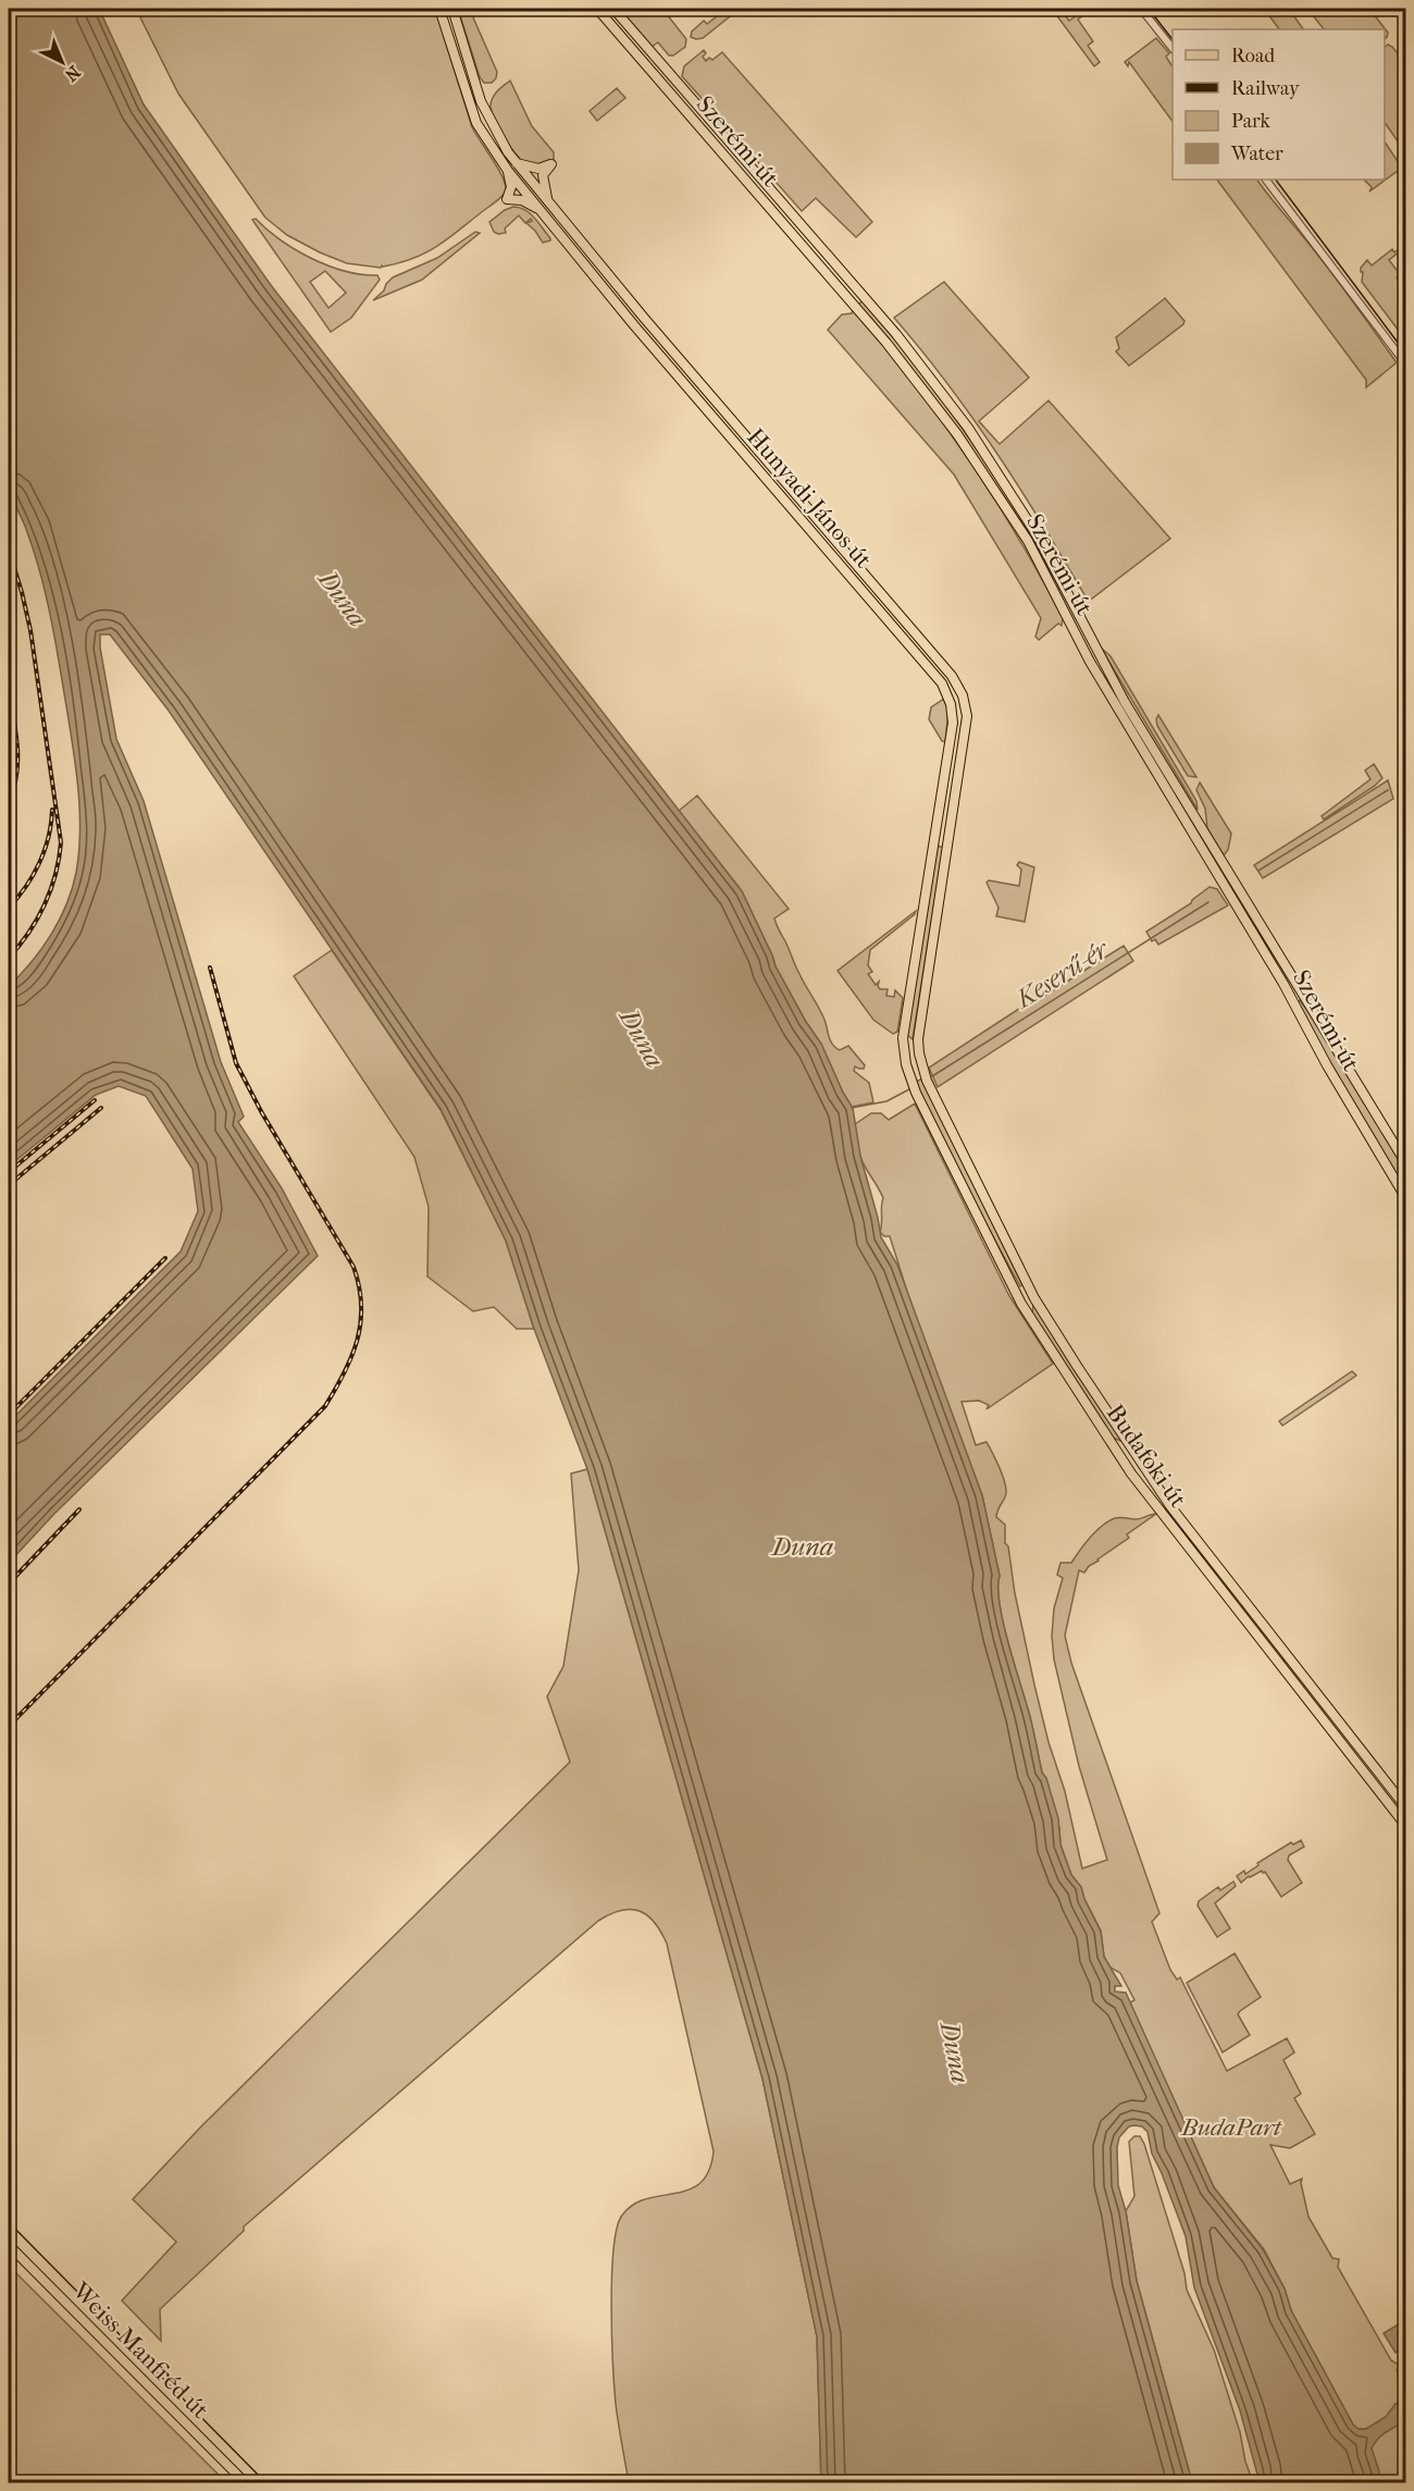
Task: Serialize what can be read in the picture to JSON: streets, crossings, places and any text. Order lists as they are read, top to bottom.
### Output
{
  "streets": {
    "main road": [
      "Szerémi út",
      "Hunyadi János út",
      "Budafoki út",
      "Weiss Manfréd út"
    ]
  },
  "crossings": [
    ["Hunyadi János út", "Budafoki út"]
  ],
  "water": ["Duna", "Keserű-ér"],
  "parks": ["BudaPart"],
  "legend": [
    "Road",
    "Railway",
    "Park",
    "Water"
  ],
  "north": "bottom right"
}
